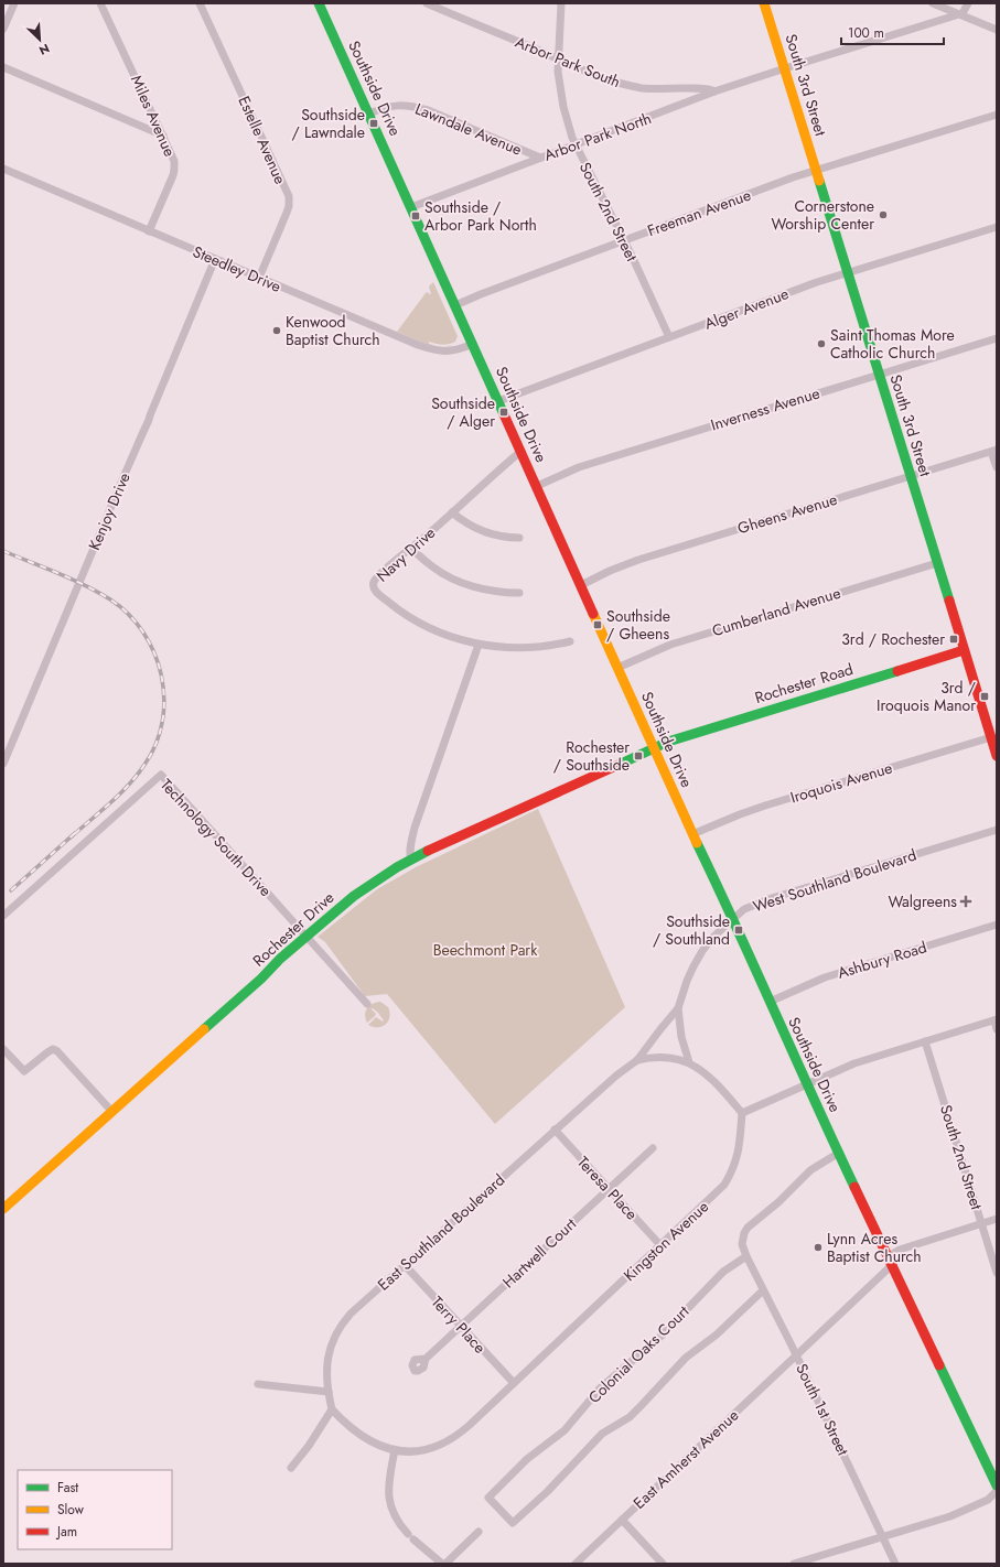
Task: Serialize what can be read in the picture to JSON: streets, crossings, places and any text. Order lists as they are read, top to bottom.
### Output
{
  "streets": {
    "street": [
      "Arbor Park South",
      "South 3rd Street",
      "Southside Drive",
      "Miles Avenue",
      "Lawndale Avenue",
      "Arbor Park North",
      "Estelle Avenue",
      "South 2nd Street",
      "Freeman Avenue",
      "Steedley Drive",
      "Alger Avenue",
      "Inverness Avenue",
      "Kenjoy Drive",
      "Gheens Avenue",
      "Navy Drive",
      "Cumberland Avenue",
      "Rochester Road",
      "Iroquois Avenue",
      "Technology South Drive",
      "West Southland Boulevard",
      "Rochester Drive",
      "Ashbury Road",
      "Teresa Place",
      "East Southland Boulevard",
      "Kingston Avenue",
      "Hartwell Court",
      "Terry Place",
      "Colonial Oaks Court",
      "South 1st Street",
      "East Amherst Avenue"
    ]
  },
  "crossings": [
    ["Arbor Park South", "Arbor Park North"],
    ["Arbor Park South", "South 2nd Street"],
    ["South 3rd Street", "Arbor Park North"],
    ["South 3rd Street", "Freeman Avenue"],
    ["South 3rd Street", "Alger Avenue"],
    ["South 3rd Street", "Inverness Avenue"],
    ["South 3rd Street", "Gheens Avenue"],
    ["South 3rd Street", "Cumberland Avenue"],
    ["South 3rd Street", "Rochester Road"],
    ["South 3rd Street", "Iroquois Avenue"],
    ["Southside Drive", "Lawndale Avenue"],
    ["Southside Drive", "Arbor Park North"],
    ["Southside Drive", "Freeman Avenue"],
    ["Southside Drive", "Steedley Drive"],
    ["Southside Drive", "Alger Avenue"],
    ["Southside Drive", "Inverness Avenue"],
    ["Southside Drive", "Gheens Avenue"],
    ["Southside Drive", "Navy Drive"],
    ["Southside Drive", "Cumberland Avenue"],
    ["Southside Drive", "Rochester Road"],
    ["Southside Drive", "Iroquois Avenue"],
    ["Southside Drive", "West Southland Boulevard"],
    ["Southside Drive", "Rochester Drive"],
    ["Southside Drive", "Ashbury Road"],
    ["Southside Drive", "East Amherst Avenue"],
    ["Miles Avenue", "Steedley Drive"],
    ["Lawndale Avenue", "Arbor Park North"],
    ["Arbor Park North", "South 2nd Street"],
    ["Estelle Avenue", "Steedley Drive"],
    ["South 2nd Street", "Freeman Avenue"],
    ["South 2nd Street", "Alger Avenue"],
    ["South 2nd Street", "East Amherst Avenue"],
    ["Steedley Drive", "Kenjoy Drive"],
    ["Rochester Road", "Rochester Drive"],
    ["Technology South Drive", "Rochester Drive"],
    ["West Southland Boulevard", "East Southland Boulevard"],
    ["Teresa Place", "East Southland Boulevard"],
    ["Teresa Place", "Kingston Avenue"],
    ["Teresa Place", "Hartwell Court"],
    ["East Southland Boulevard", "Kingston Avenue"],
    ["East Southland Boulevard", "Terry Place"],
    ["Kingston Avenue", "Terry Place"],
    ["Hartwell Court", "Terry Place"],
    ["Colonial Oaks Court", "South 1st Street"],
    ["South 1st Street", "East Amherst Avenue"]
  ],
  "parks": ["Beechmont Park"],
  "places": {
    "transit": [
      "Southside / Lawndale",
      "Southside / Arbor Park North",
      "Southside / Alger",
      "Southside / Gheens",
      "3rd / Rochester",
      "3rd / Iroquois Manor",
      "Rochester / Southside",
      "Southside / Southland"
    ],
    "other": [
      "Cornerstone Worship Center",
      "Kenwood Baptist Church",
      "Saint Thomas More Catholic Church",
      "Lynn Acres Baptist Church"
    ],
    "health": ["Walgreens"]
  },
  "legend": ["Fast", "Slow", "Jam"],
  "scale_bar": "100 m",
  "north": "bottom right"
}
